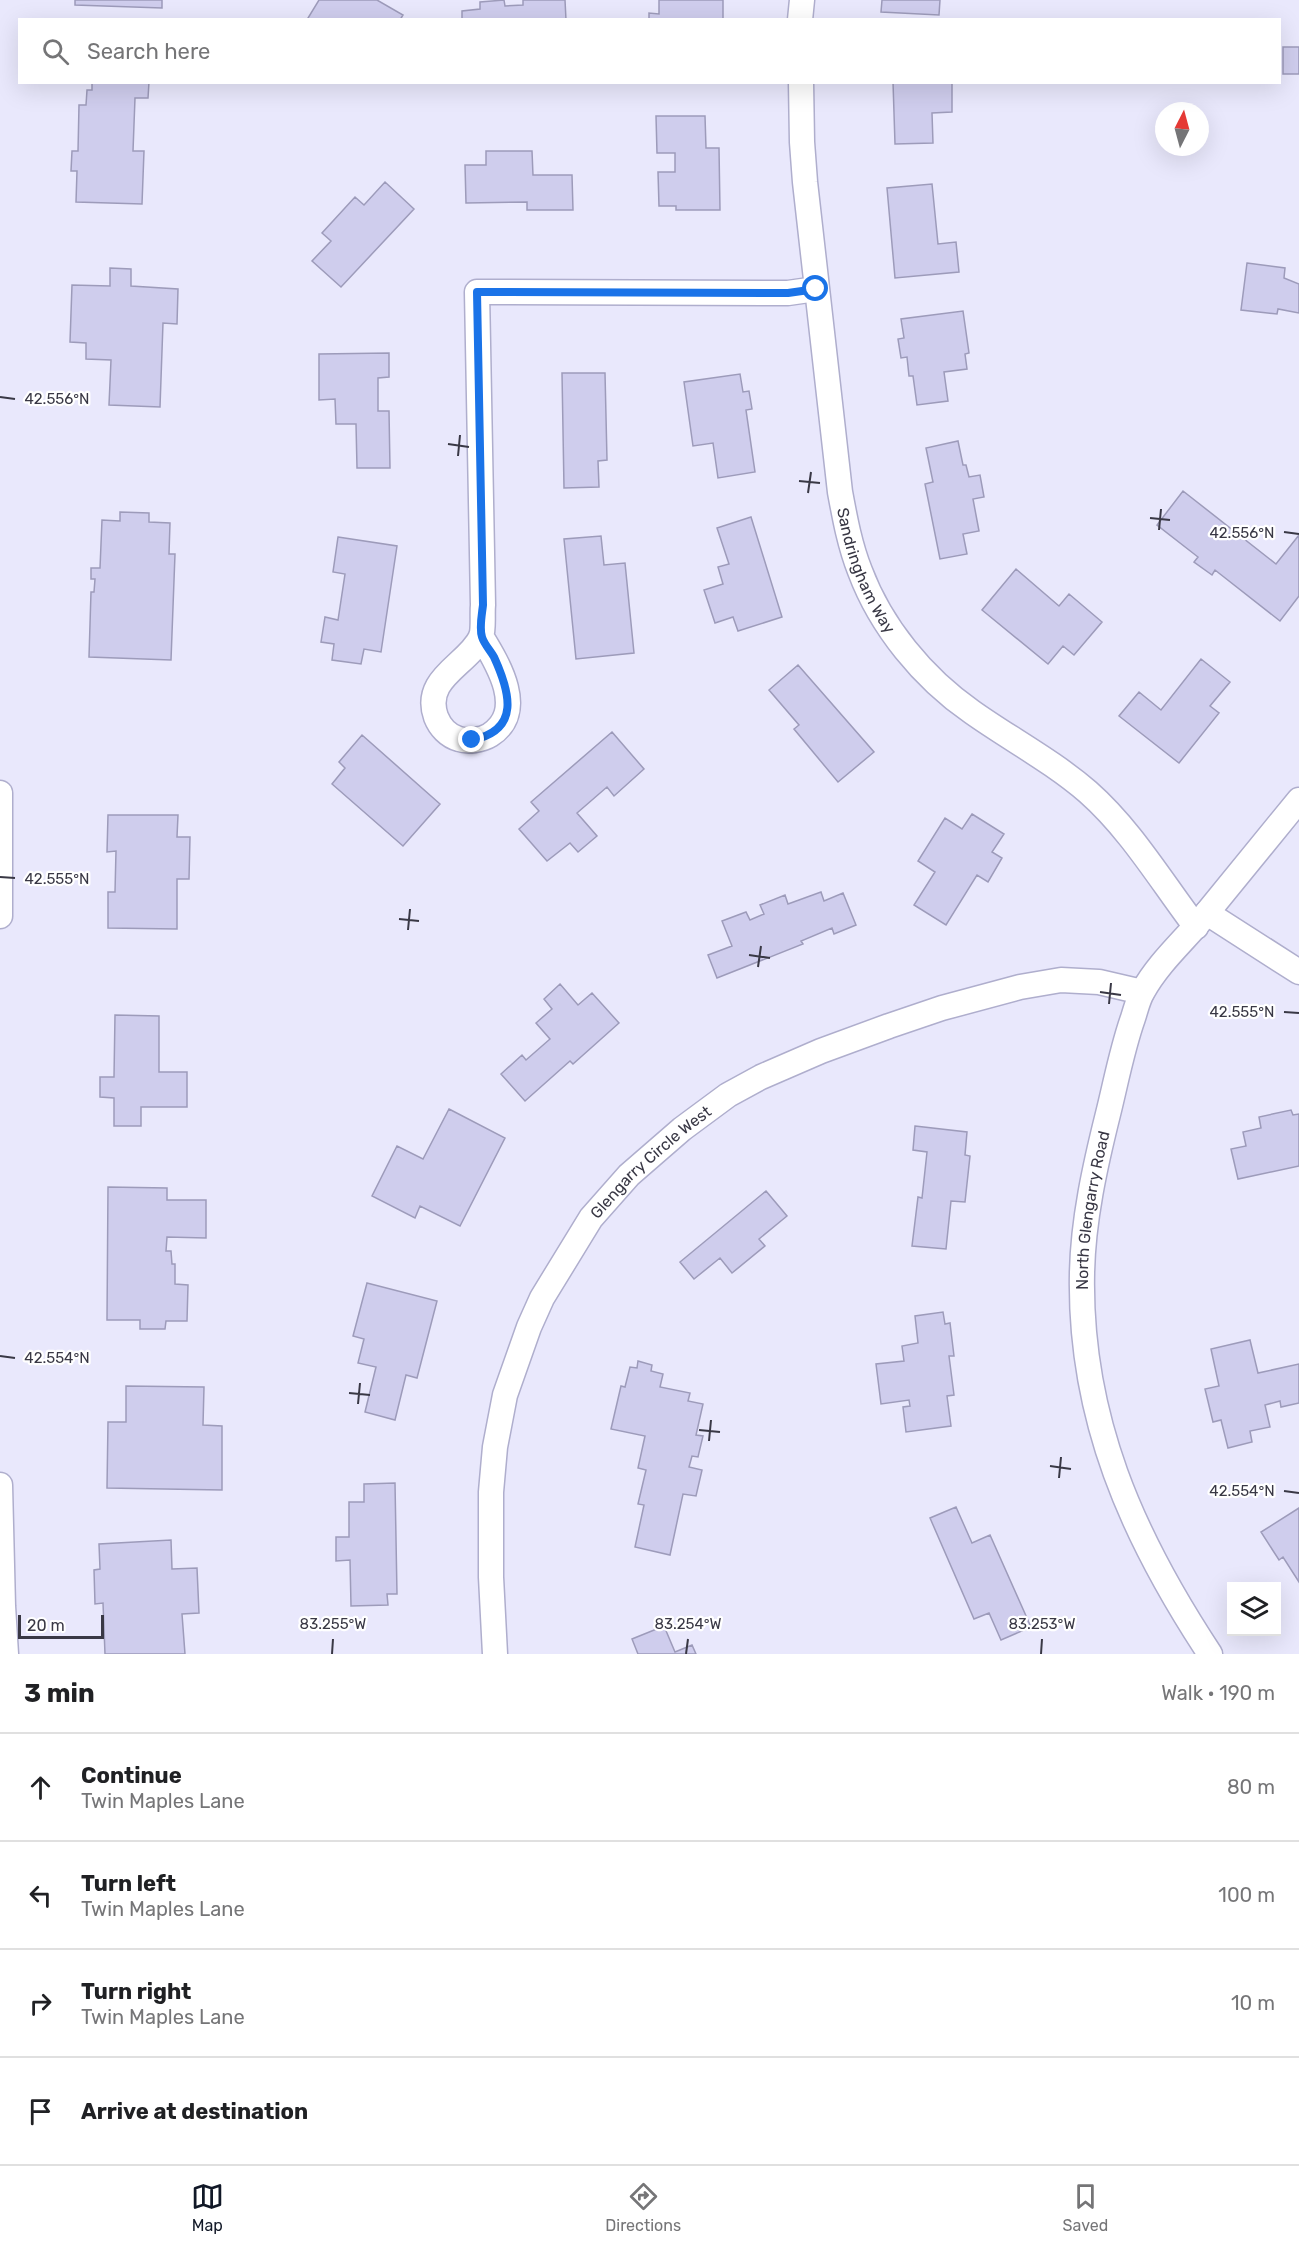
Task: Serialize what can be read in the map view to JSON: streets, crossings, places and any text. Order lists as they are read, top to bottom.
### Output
{
  "streets": {
    "street": ["Sandringham Way", "Glengarry Circle West", "North Glengarry Road"]
  },
  "crossings": [
    ["Sandringham Way", "North Glengarry Road"],
    ["Glengarry Circle West", "North Glengarry Road"]
  ],
  "scale_bar": "20 m",
  "north": "top",
  "page": {
    "search": "Search here",
    "scale": "20 m",
    "heading": ["3 min", "Walk · 190 m"],
    "list": [
      ["Continue", "Twin Maples Lane", "80 m"],
      ["Turn left", "Twin Maples Lane", "100 m"],
      ["Turn right", "Twin Maples Lane", "10 m"],
      "Arrive at destination"
    ],
    "nav": ["Map", "Directions", "Saved"]
  },
  "coordinates": [
    "42.556°N",
    "42.555°N",
    "42.554°N",
    "83.255°W",
    "83.254°W",
    "83.253°W"
  ]
}
